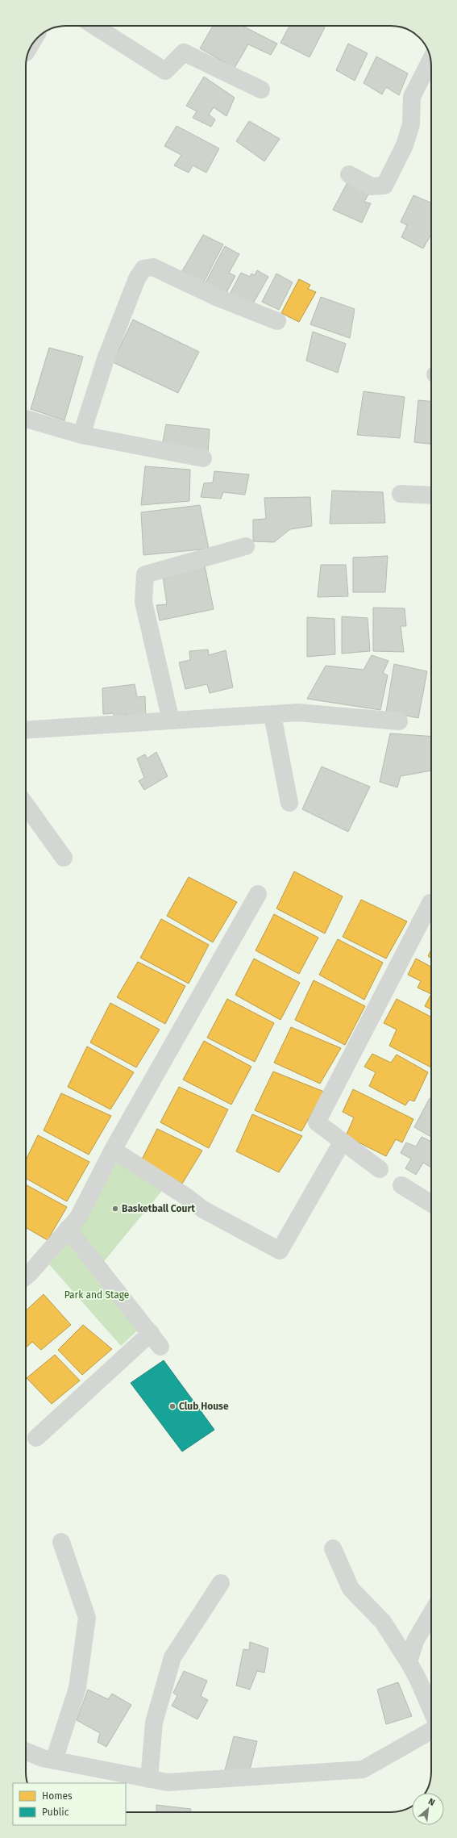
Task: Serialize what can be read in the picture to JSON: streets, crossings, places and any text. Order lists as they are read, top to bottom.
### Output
{
  "parks": ["Park and Stage"],
  "places": ["Basketball Court", "Club House"],
  "legend": ["Homes", "Public"],
  "north": "top right"
}
